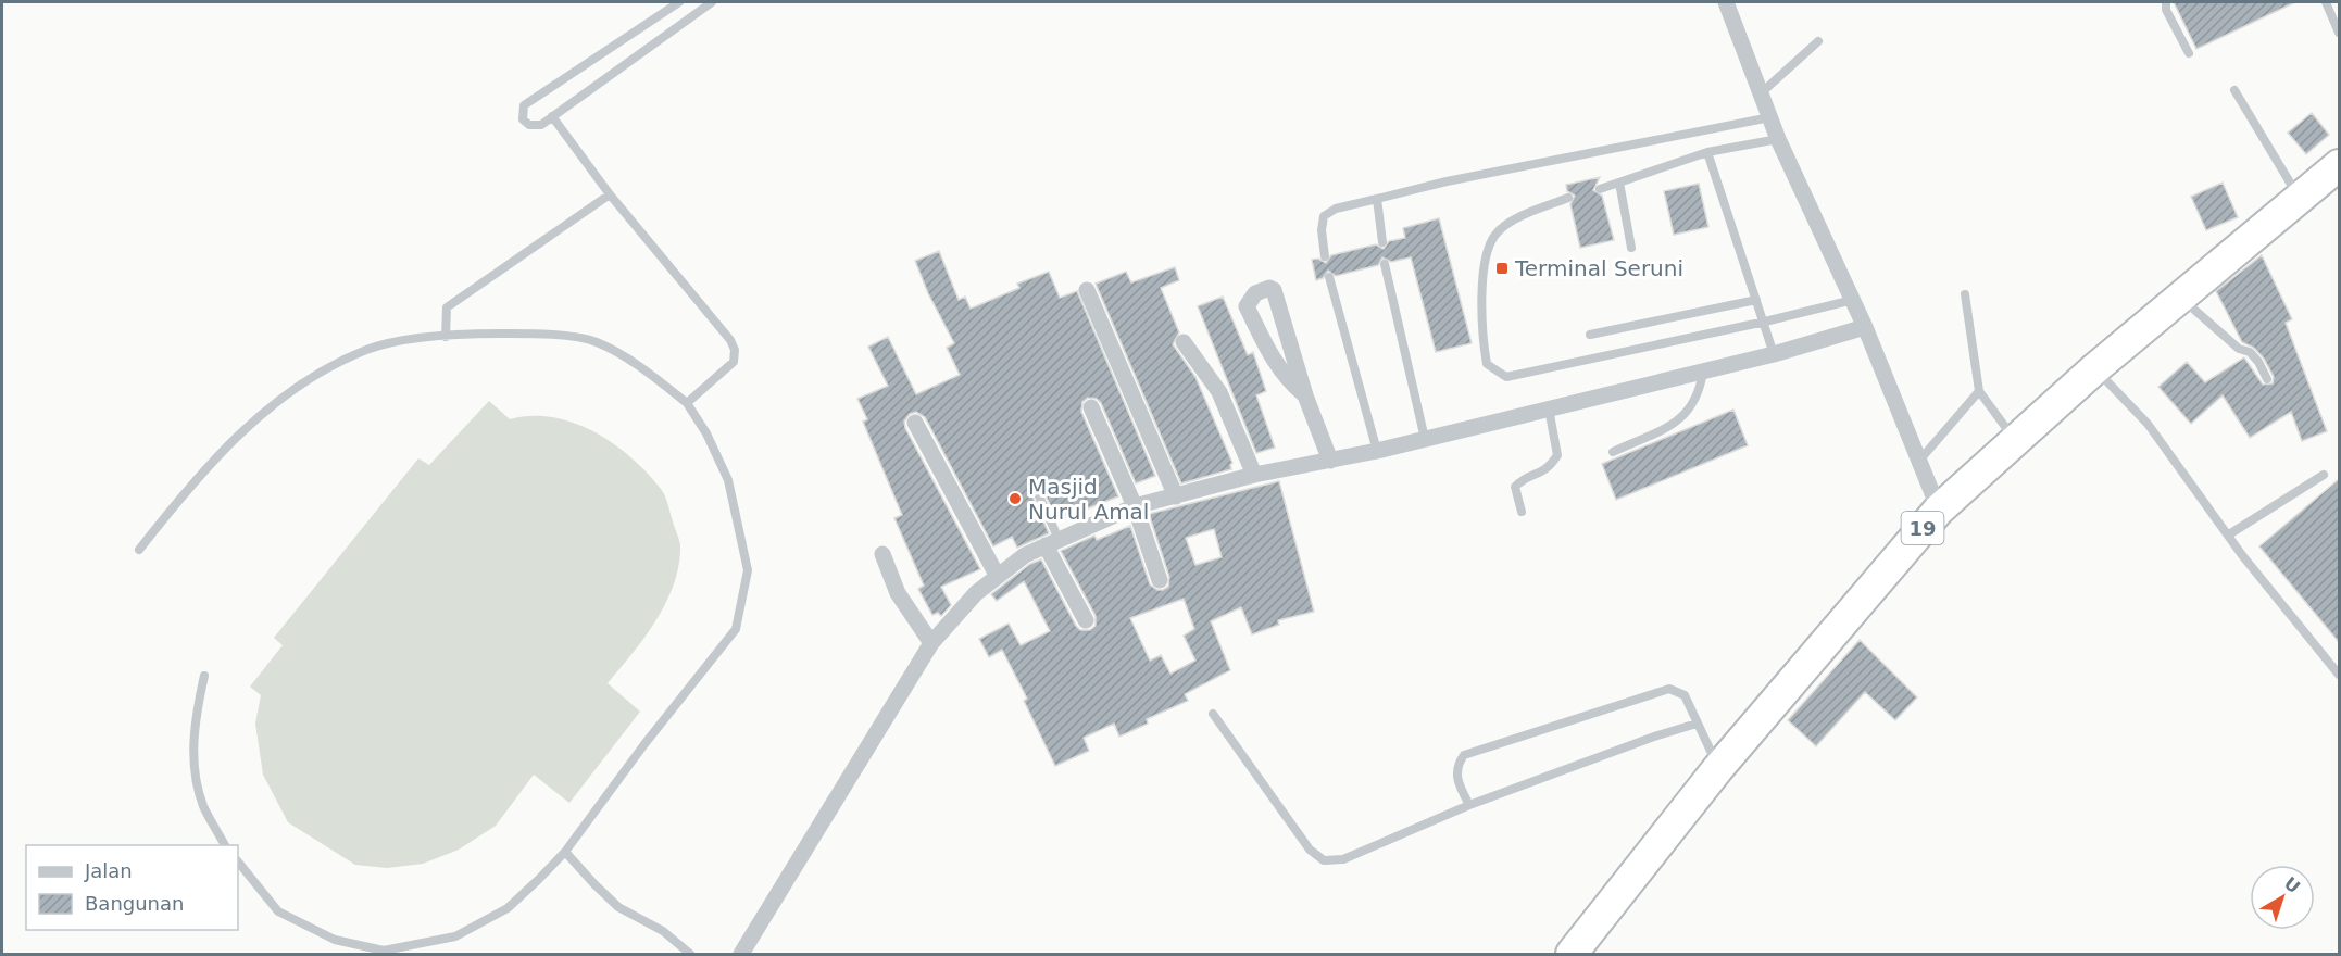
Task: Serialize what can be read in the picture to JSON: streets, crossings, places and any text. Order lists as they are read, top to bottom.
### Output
{
  "streets": {
    "highway": ["19"]
  },
  "places": {
    "transit": ["Terminal Seruni"],
    "other": ["Masjid Nurul Amal"]
  },
  "legend": ["Jalan", "Bangunan"],
  "north": "top right"
}
